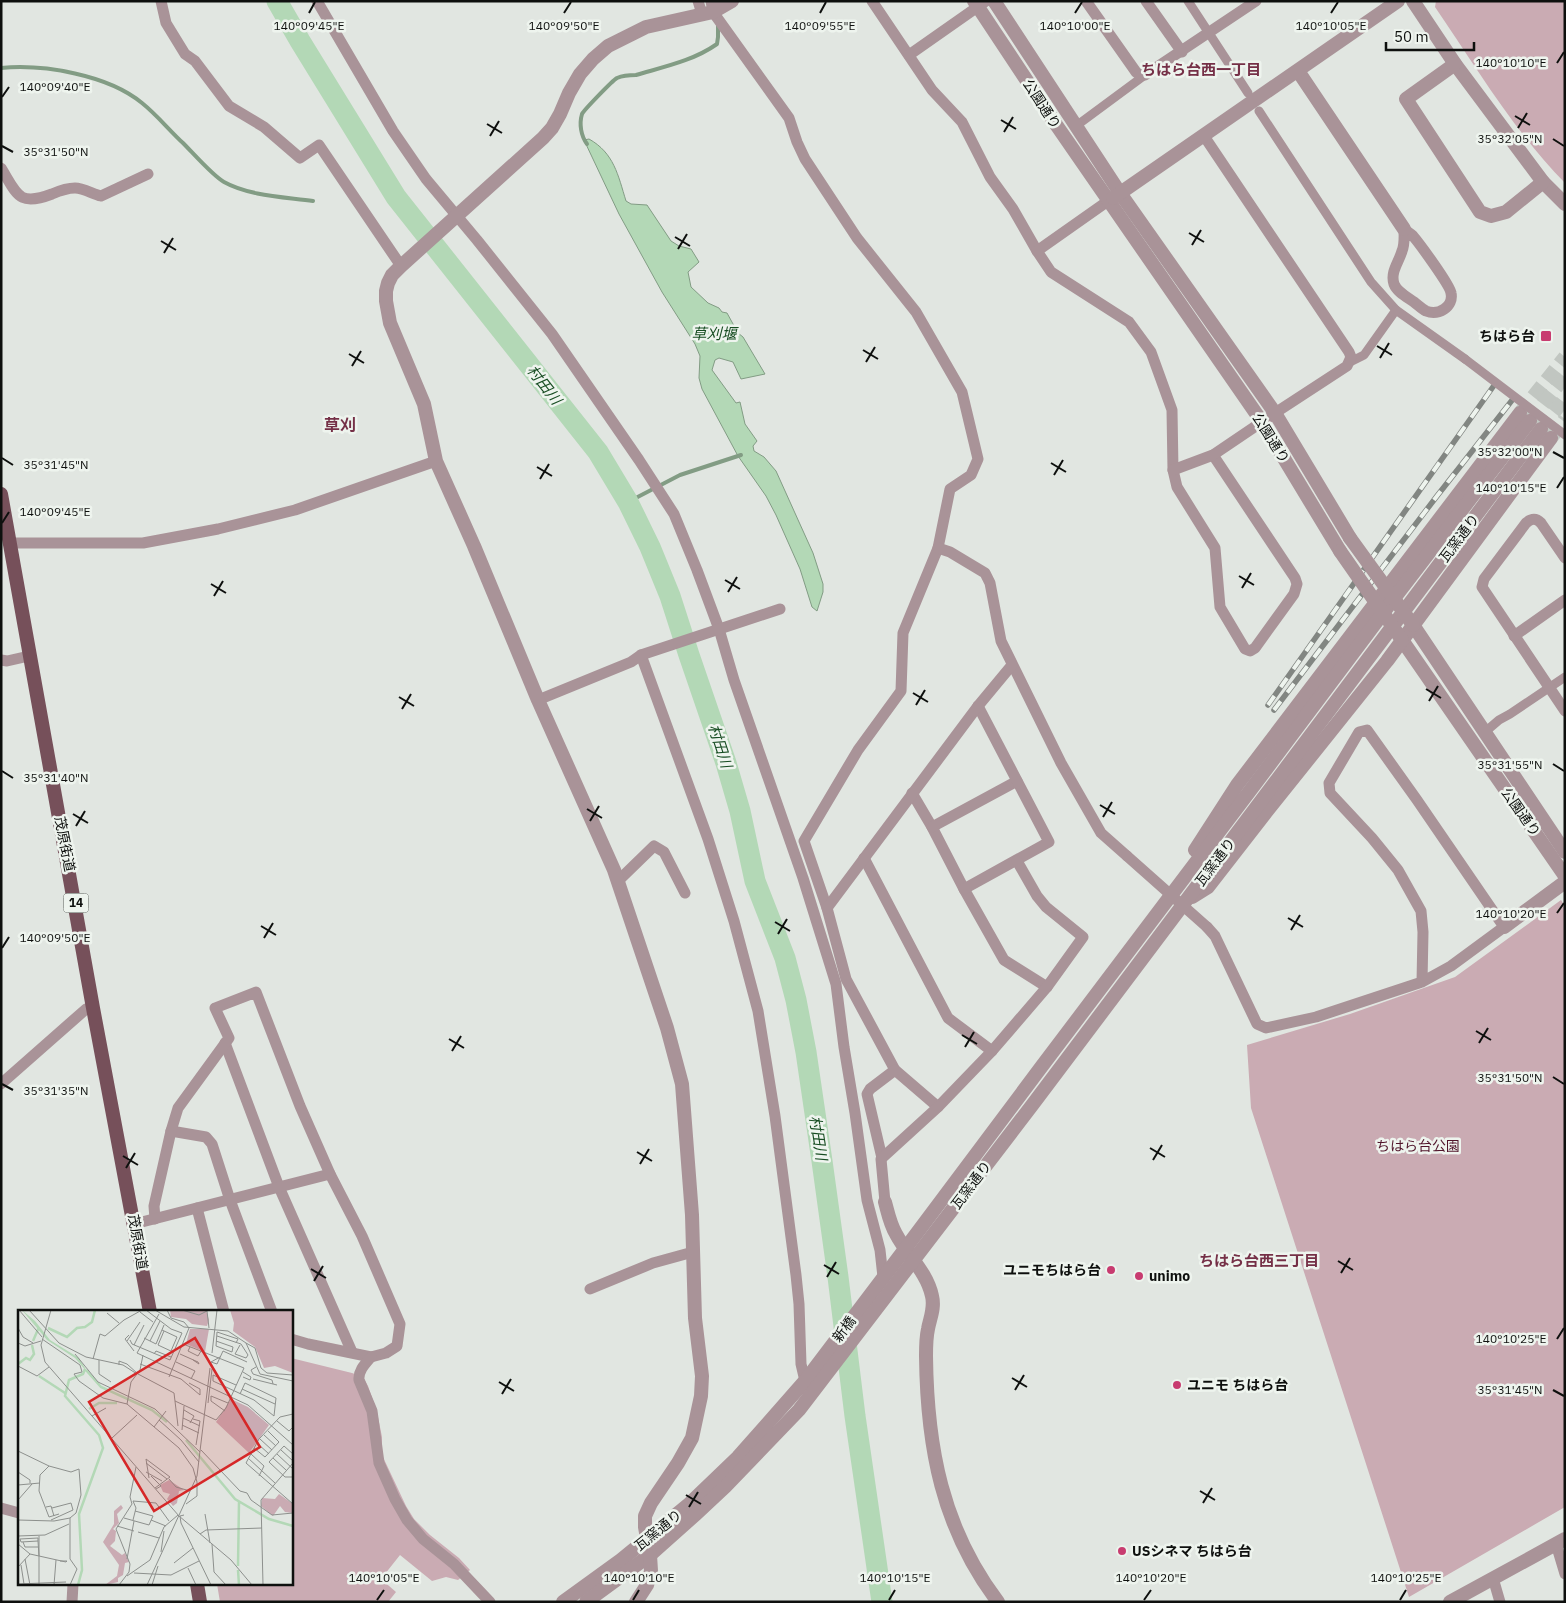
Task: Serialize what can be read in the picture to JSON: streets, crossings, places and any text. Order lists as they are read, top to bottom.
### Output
{
  "streets": {
    "main road": ["茂原街道", "14"],
    "street": ["公園通り", "瓦窯通り", "新橋"]
  },
  "crossings": [
    ["瓦窯通り", "新橋"]
  ],
  "districts": ["ちはら台西一丁目", "草刈", "ちはら台西三丁目"],
  "water": ["草刈堰", "村田川"],
  "parks": ["ちはら台公園"],
  "places": {
    "transit": ["ちはら台"],
    "other": [
      "ユニモちはら台",
      "unimo",
      "ユニモ ちはら台",
      "USシネマ ちはら台"
    ]
  },
  "scale_bar": "50 m",
  "coordinates": [
    "140°09'45\"E",
    "140°09'55\"E",
    "140°10'05\"E",
    "140°09'50\"E",
    "140°10'00\"E",
    "140°10'10\"E",
    "140°09'40\"E",
    "35°32'05\"N",
    "35°31'50\"N",
    "35°32'00\"N",
    "35°31'45\"N",
    "140°10'15\"E",
    "35°31'55\"N",
    "35°31'40\"N",
    "140°10'20\"E",
    "35°31'35\"N",
    "140°10'25\"E"
  ]
}
